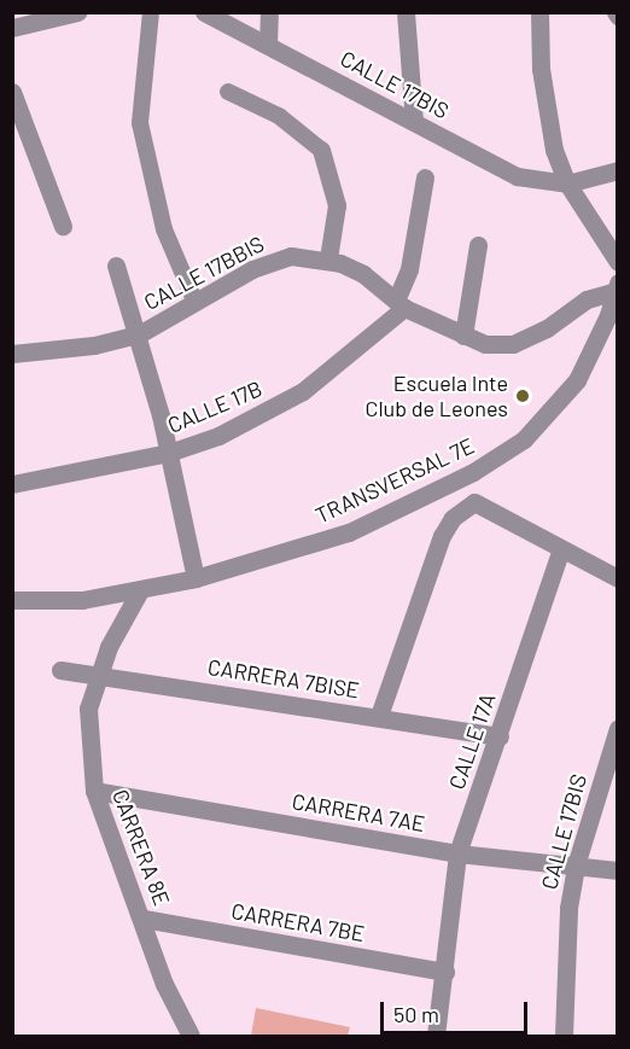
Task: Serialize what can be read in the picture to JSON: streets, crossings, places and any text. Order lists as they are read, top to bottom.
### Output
{
  "streets": {
    "street": [
      "CALLE 17BIS",
      "CALLE 17BBIS",
      "CALLE 17B",
      "TRANSVERSAL 7E",
      "CARRERA 7BISE",
      "CALLE 17A",
      "CARRERA 7AE",
      "CARRERA 8E",
      "CARRERA 7BE"
    ]
  },
  "crossings": [
    ["CALLE 17BIS", "CARRERA 7AE"],
    ["CALLE 17BBIS", "CALLE 17B"],
    ["CALLE 17BBIS", "TRANSVERSAL 7E"],
    ["TRANSVERSAL 7E", "CARRERA 8E"],
    ["CARRERA 7BISE", "CALLE 17A"],
    ["CARRERA 7BISE", "CARRERA 8E"],
    ["CALLE 17A", "CARRERA 7AE"],
    ["CALLE 17A", "CARRERA 7BE"],
    ["CARRERA 7AE", "CARRERA 8E"],
    ["CARRERA 8E", "CARRERA 7BE"]
  ],
  "places": ["Escuela Inte Club de Leones"],
  "scale_bar": "50 m"
}
